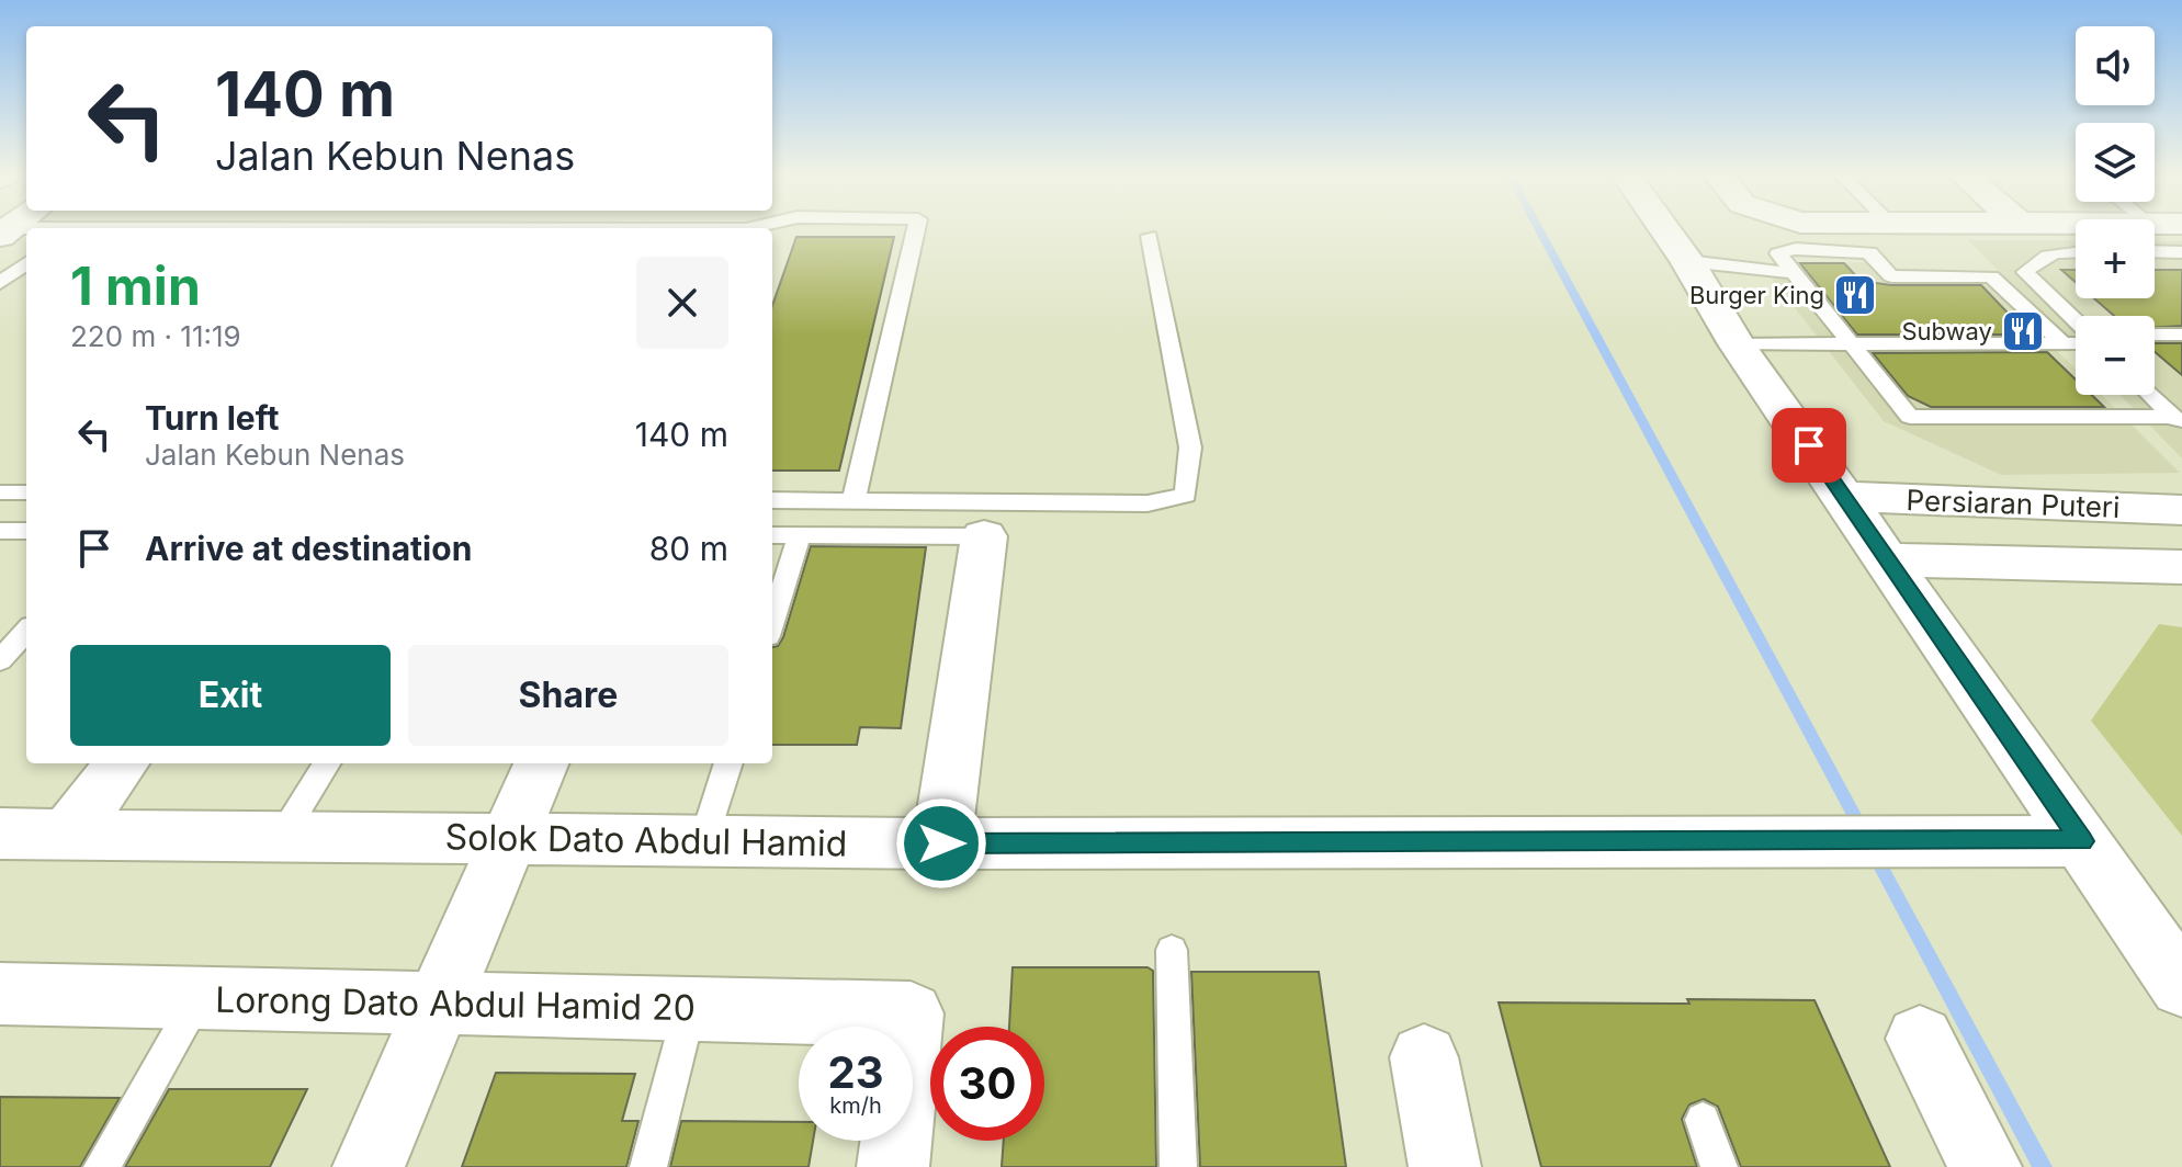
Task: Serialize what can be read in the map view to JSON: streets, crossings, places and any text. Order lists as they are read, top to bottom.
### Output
{
  "streets": {
    "street": ["Persiaran Puteri", "Solok Dato Abdul Hamid", "Lorong Dato Abdul Hamid 20"]
  },
  "places": {
    "restaurant": ["Burger King", "Subway"]
  },
  "page": {
    "map_buttons": ["+", "−"],
    "turn": ["140 m", "Jalan Kebun Nenas"],
    "heading": ["1 min", "220 m · 11:19"],
    "list": [
      {
        "name": "Turn left",
        "note": "Jalan Kebun Nenas",
        "value": "140 m"
      },
      {
        "name": "Arrive at destination",
        "value": "80 m"
      }
    ],
    "buttons": ["Exit", "Share"],
    "speed": "23 km/h",
    "limit": "30"
  }
}
